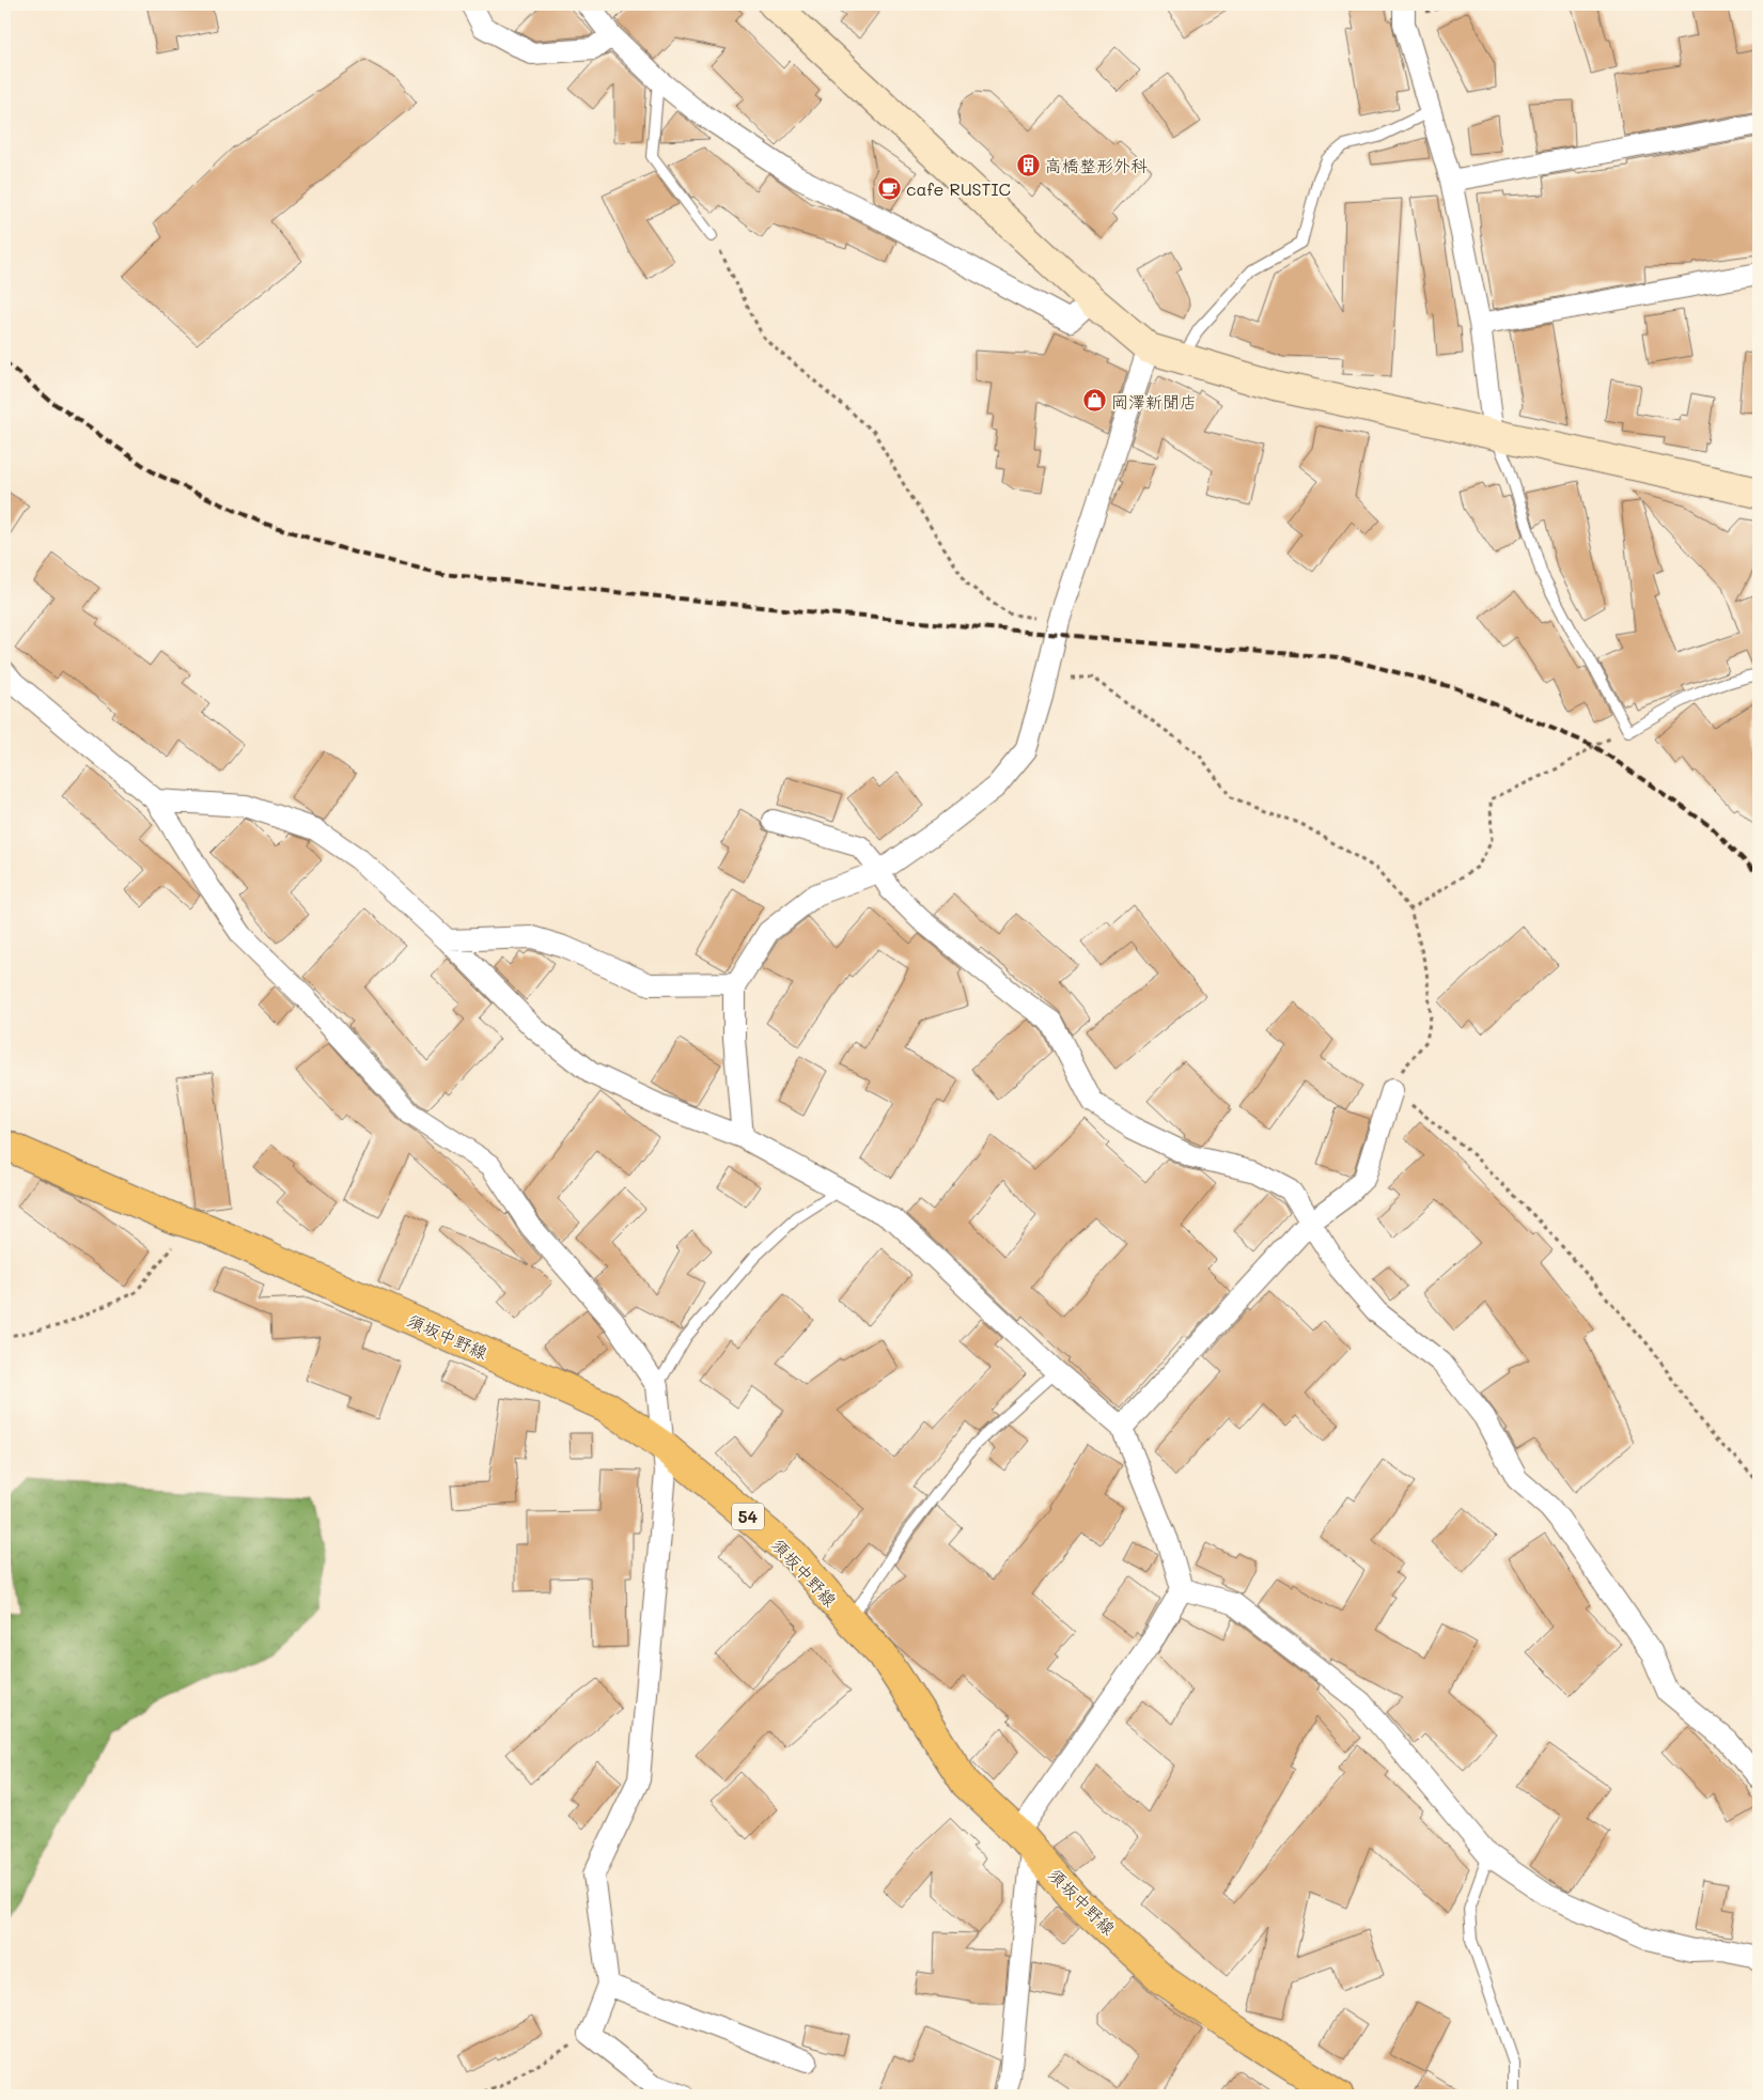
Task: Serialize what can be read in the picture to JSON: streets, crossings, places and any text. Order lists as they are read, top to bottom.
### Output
{
  "streets": {
    "main road": ["須坂中野線", "54"]
  },
  "places": {
    "building": ["高橋整形外科"],
    "cafe": ["cafe RUSTIC"],
    "shop": ["岡澤新聞店"]
  }
}
